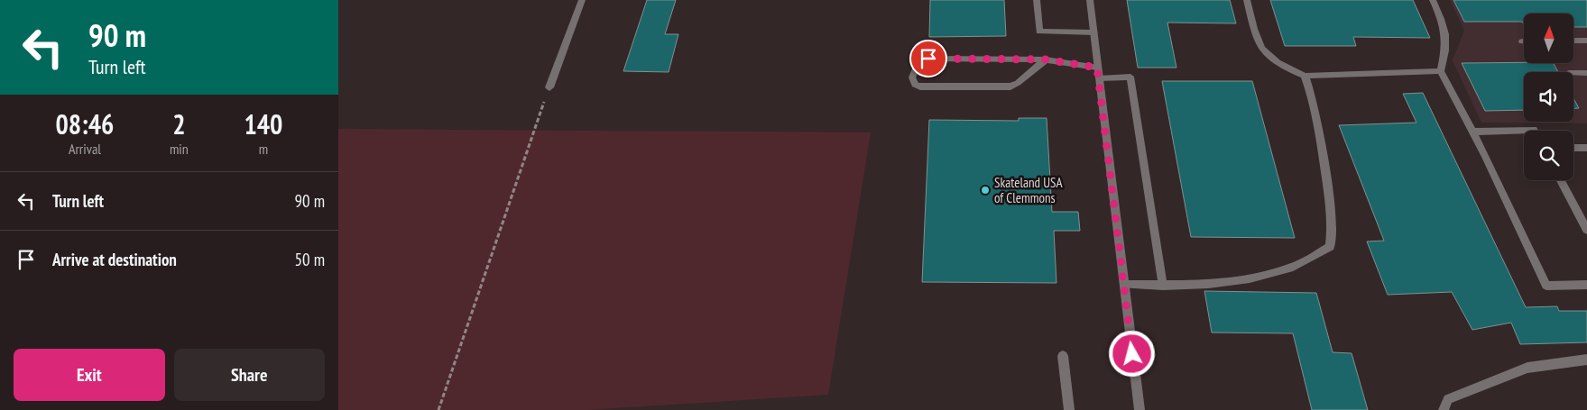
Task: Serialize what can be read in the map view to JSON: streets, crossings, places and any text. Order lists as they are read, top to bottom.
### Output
{
  "places": ["Skateland USA of Clemmons"],
  "north": "top",
  "page": {
    "turn": ["90 m", "Turn left"],
    "eta": [
      "08:46",
      "Arrival",
      "2",
      "min",
      "140",
      "m"
    ],
    "list": [
      {
        "name": "Turn left",
        "value": "90 m"
      },
      {
        "name": "Arrive at destination",
        "value": "50 m"
      }
    ],
    "buttons": ["Exit", "Share"]
  }
}
